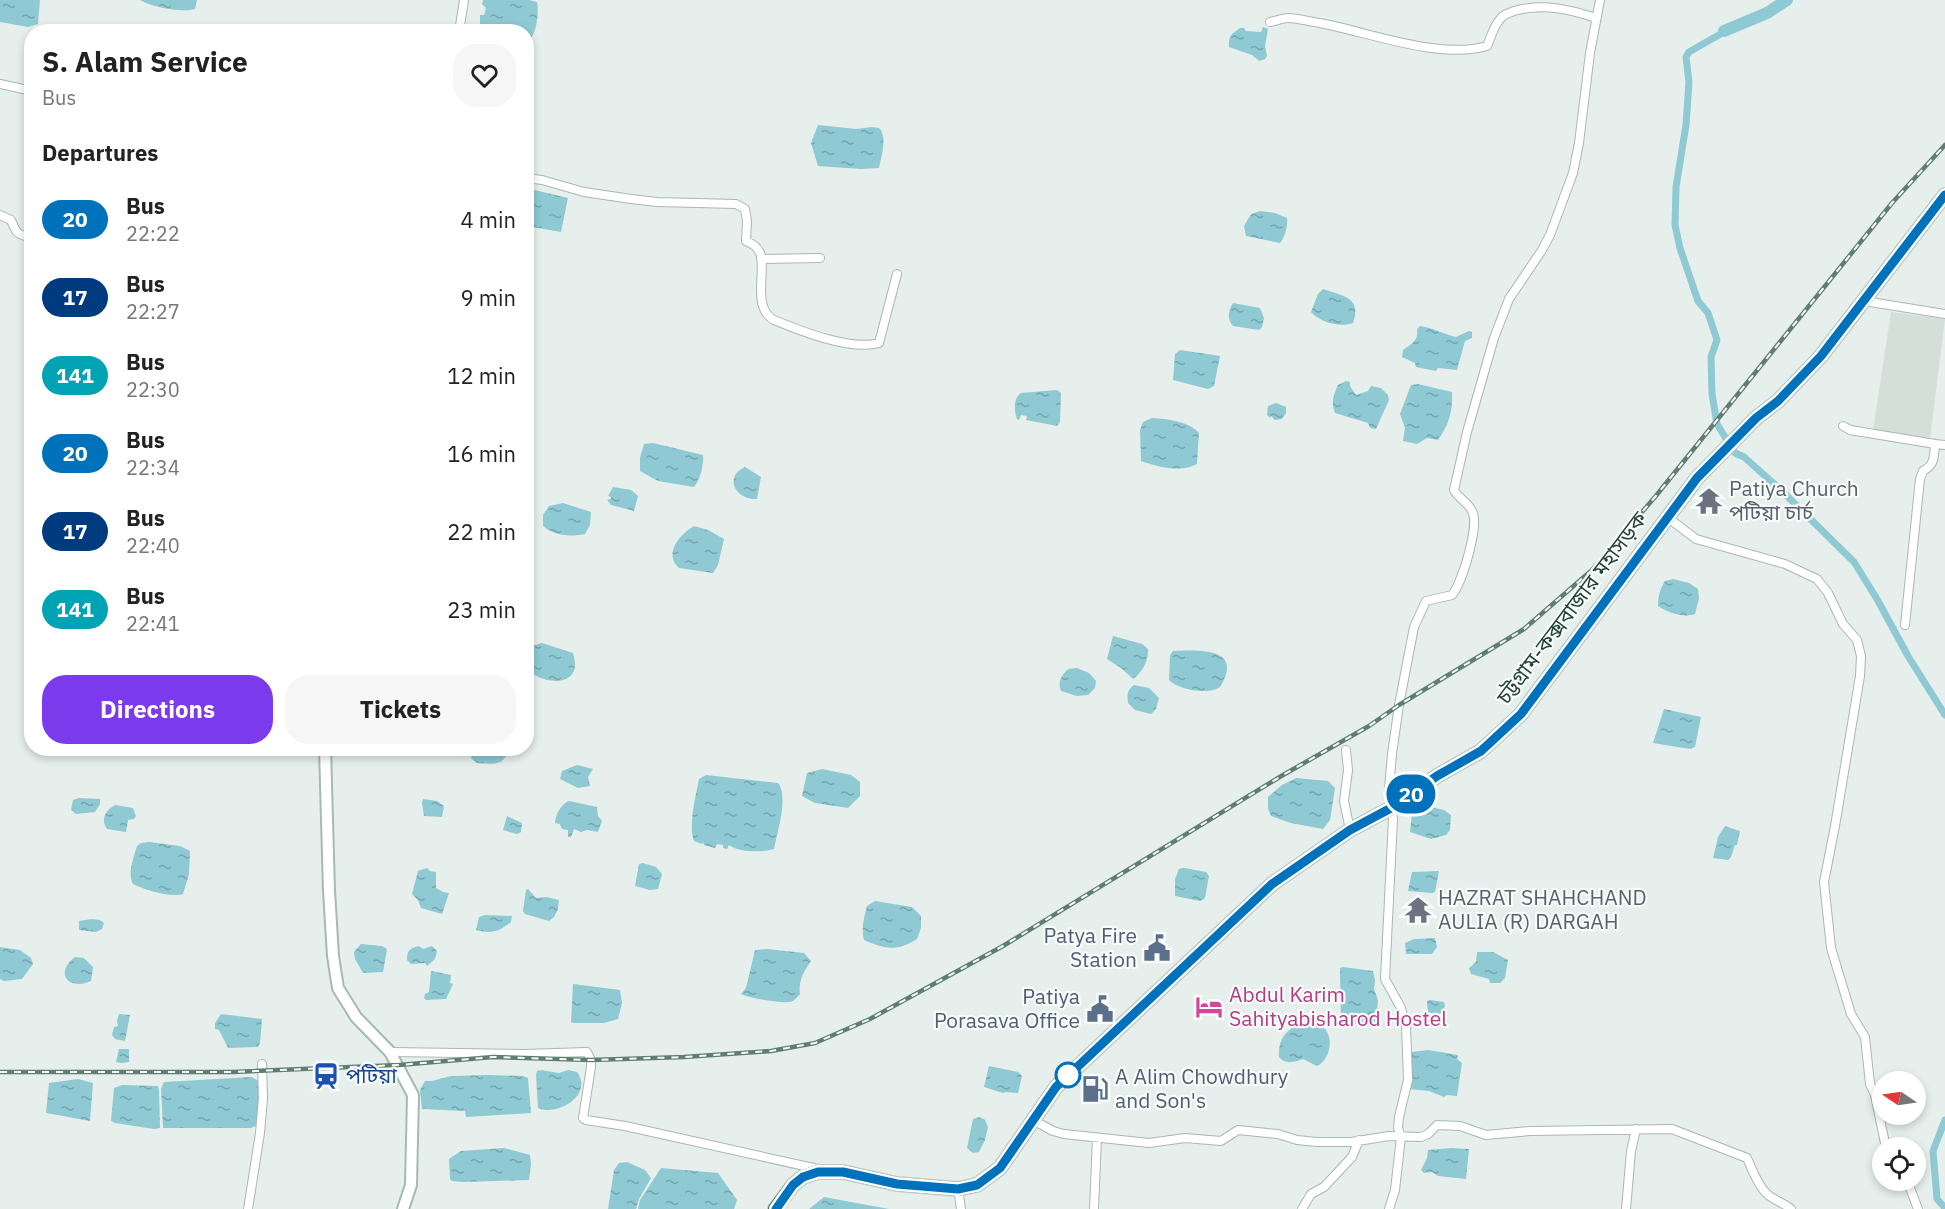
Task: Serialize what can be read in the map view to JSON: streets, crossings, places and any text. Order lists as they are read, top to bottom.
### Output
{
  "streets": {
    "highway": ["চট্টগ্রাম-কক্সবাজার মহাসড়ক"]
  },
  "places": {
    "temple": ["Patiya Church পটিয়া চার্চ", "HAZRAT SHAHCHAND AULIA (R) DARGAH"],
    "public building": ["Patya Fire Station", "Patiya Porasava Office"],
    "hotel": ["Abdul Karim Sahityabisharod Hostel"],
    "station": ["পটিয়া"],
    "fuel station": ["A Alim Chowdhury and Son's"]
  },
  "lines": ["bus line 20"],
  "north": "left",
  "page": {
    "on_map": "20",
    "heading": [
      ["S. Alam Service", "Bus"],
      "Departures"
    ],
    "list": [
      {
        "mark": "20",
        "name": "Bus",
        "note": "22:22",
        "value": "4 min"
      },
      {
        "mark": "17",
        "name": "Bus",
        "note": "22:27",
        "value": "9 min"
      },
      {
        "mark": "141",
        "name": "Bus",
        "note": "22:30",
        "value": "12 min"
      },
      {
        "mark": "20",
        "name": "Bus",
        "note": "22:34",
        "value": "16 min"
      },
      {
        "mark": "17",
        "name": "Bus",
        "note": "22:40",
        "value": "22 min"
      },
      {
        "mark": "141",
        "name": "Bus",
        "note": "22:41",
        "value": "23 min"
      }
    ],
    "buttons": ["Directions", "Tickets"]
  }
}
